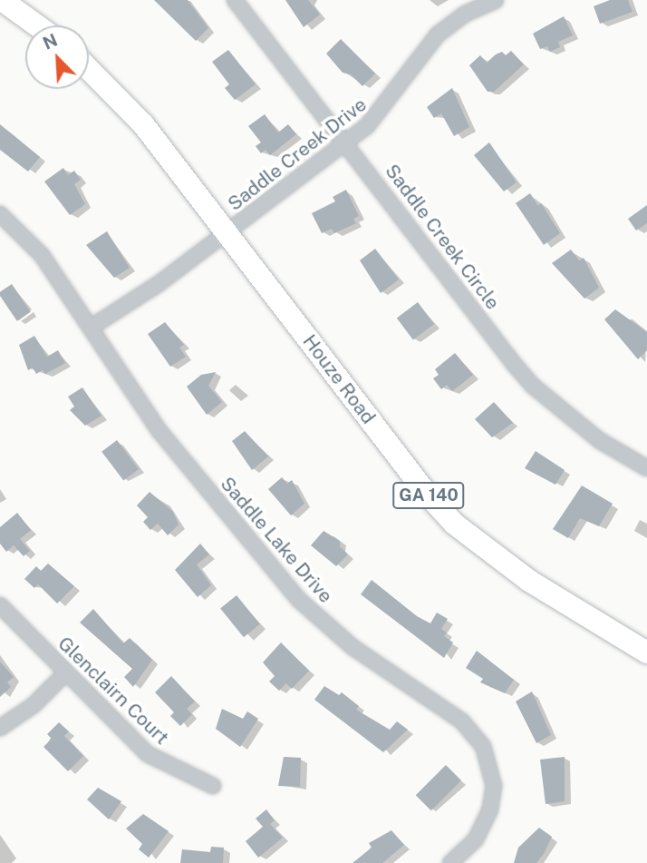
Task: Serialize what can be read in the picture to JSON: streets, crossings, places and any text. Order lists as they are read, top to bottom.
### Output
{
  "streets": {
    "main road": ["Houze Road", "GA 140"],
    "street": [
      "Saddle Creek Drive",
      "Saddle Creek Circle",
      "Saddle Lake Drive",
      "Glenclairn Court"
    ]
  },
  "crossings": [
    ["Saddle Creek Drive", "Saddle Creek Circle"],
    ["Saddle Creek Drive", "Houze Road"],
    ["Saddle Creek Drive", "Saddle Lake Drive"]
  ],
  "north": "top left"
}
